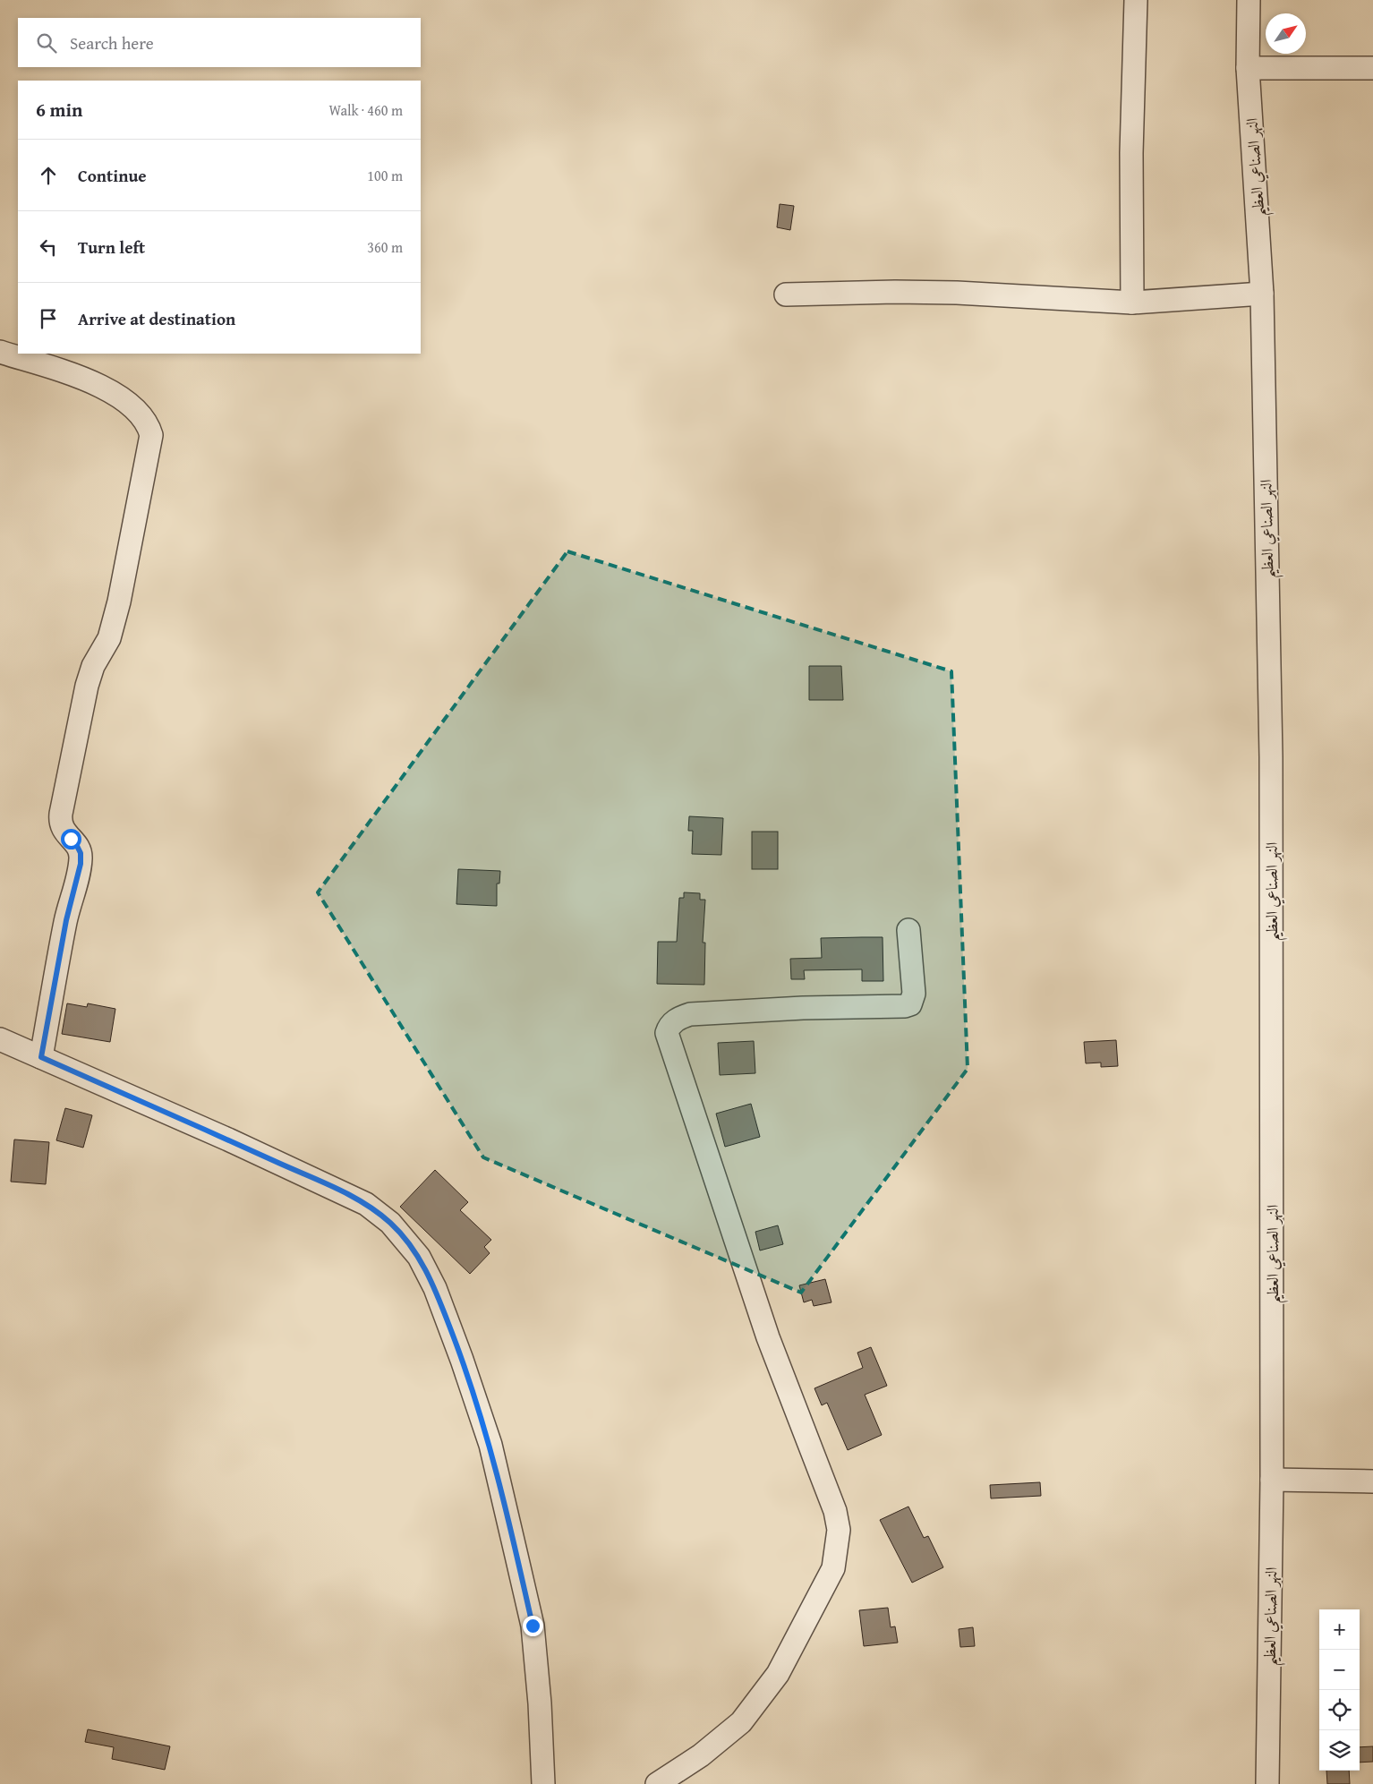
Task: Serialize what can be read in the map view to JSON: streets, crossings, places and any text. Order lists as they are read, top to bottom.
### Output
{
  "streets": {
    "street": ["النهر الصناعي العظيم"]
  },
  "north": "top right",
  "page": {
    "search": "Search here",
    "heading": ["6 min", "Walk · 460 m"],
    "list": [
      ["Continue", "100 m"],
      ["Turn left", "360 m"],
      "Arrive at destination"
    ],
    "map_buttons": ["+", "−"]
  }
}
